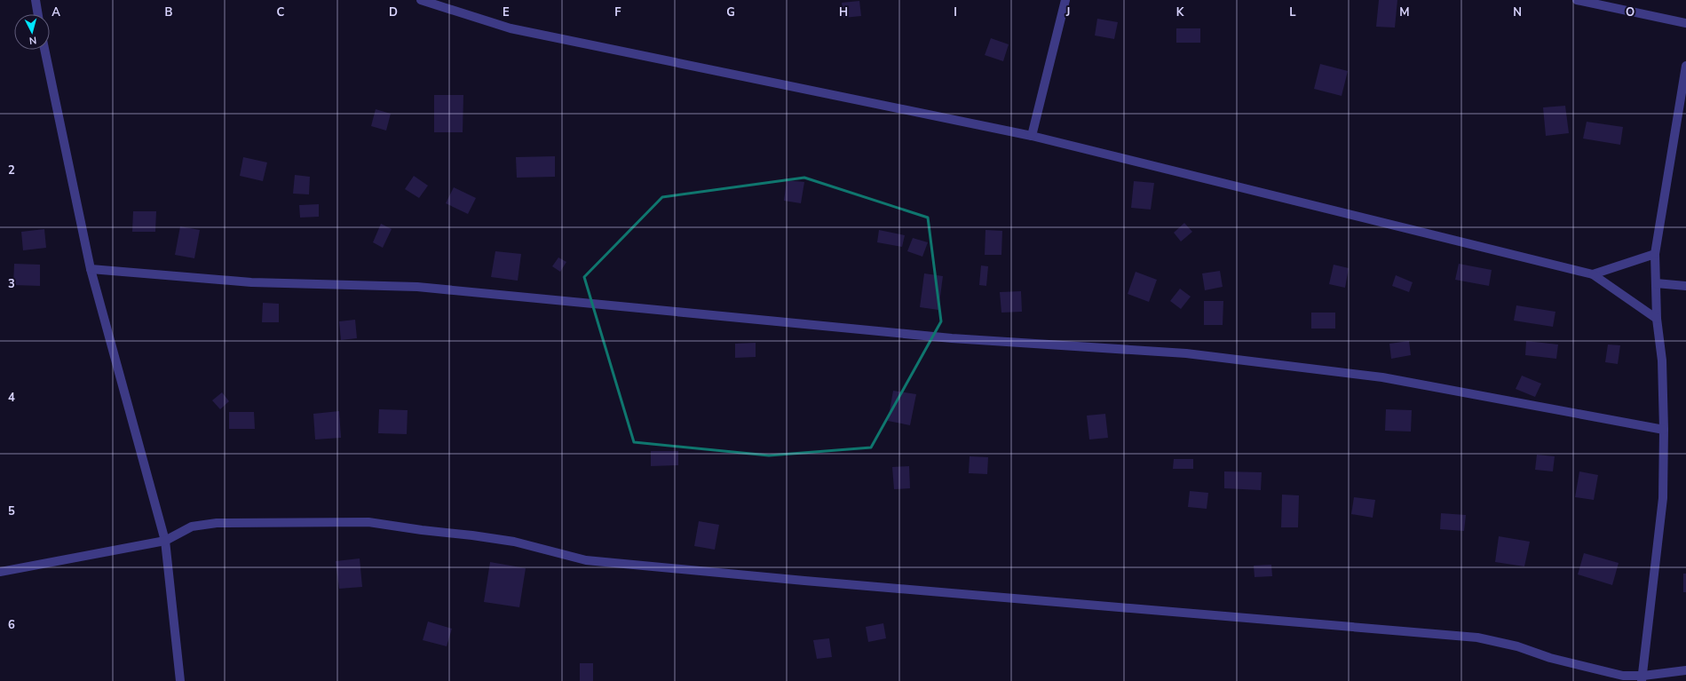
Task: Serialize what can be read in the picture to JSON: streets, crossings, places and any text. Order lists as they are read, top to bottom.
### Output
{
  "north": "bottom",
  "grid": {
    "columns": [
      "A",
      "B",
      "C",
      "D",
      "E",
      "F",
      "G",
      "H",
      "I",
      "J",
      "K",
      "L",
      "M",
      "N",
      "O"
    ],
    "rows": [
      "2",
      "3",
      "4",
      "5",
      "6"
    ]
  }
}
